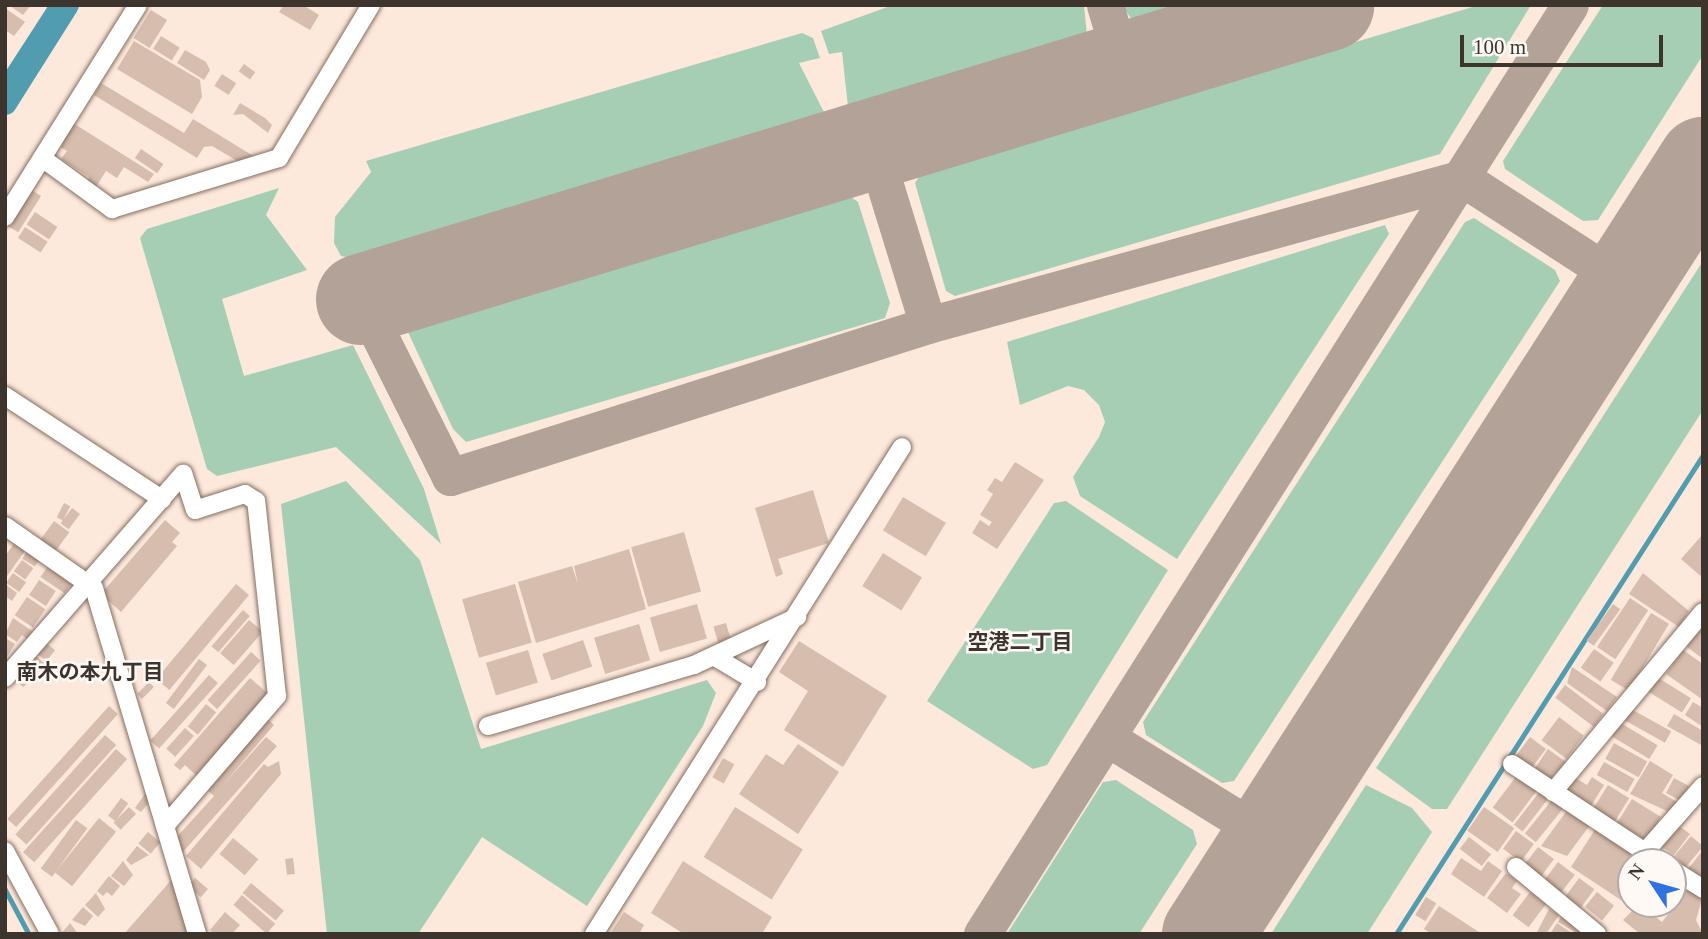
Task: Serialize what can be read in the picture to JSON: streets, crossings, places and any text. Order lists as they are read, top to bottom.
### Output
{
  "districts": ["空港二丁目", "南木の本九丁目"],
  "scale_bar": "100 m",
  "north": "top left"
}
